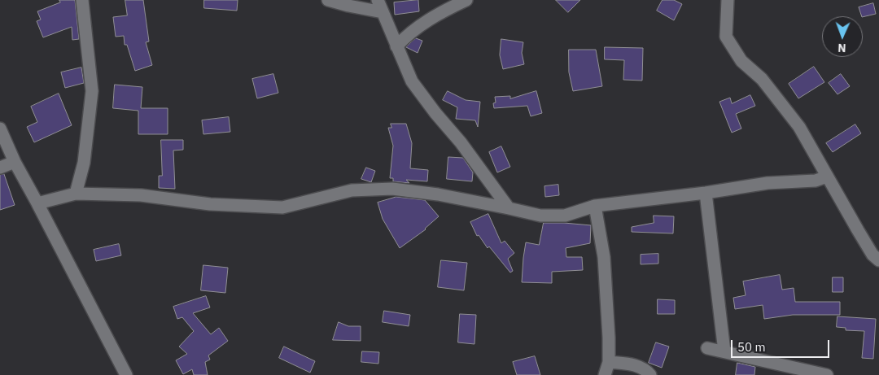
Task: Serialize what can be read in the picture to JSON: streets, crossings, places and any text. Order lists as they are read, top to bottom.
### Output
{
  "scale_bar": "50 m",
  "north": "bottom"
}
